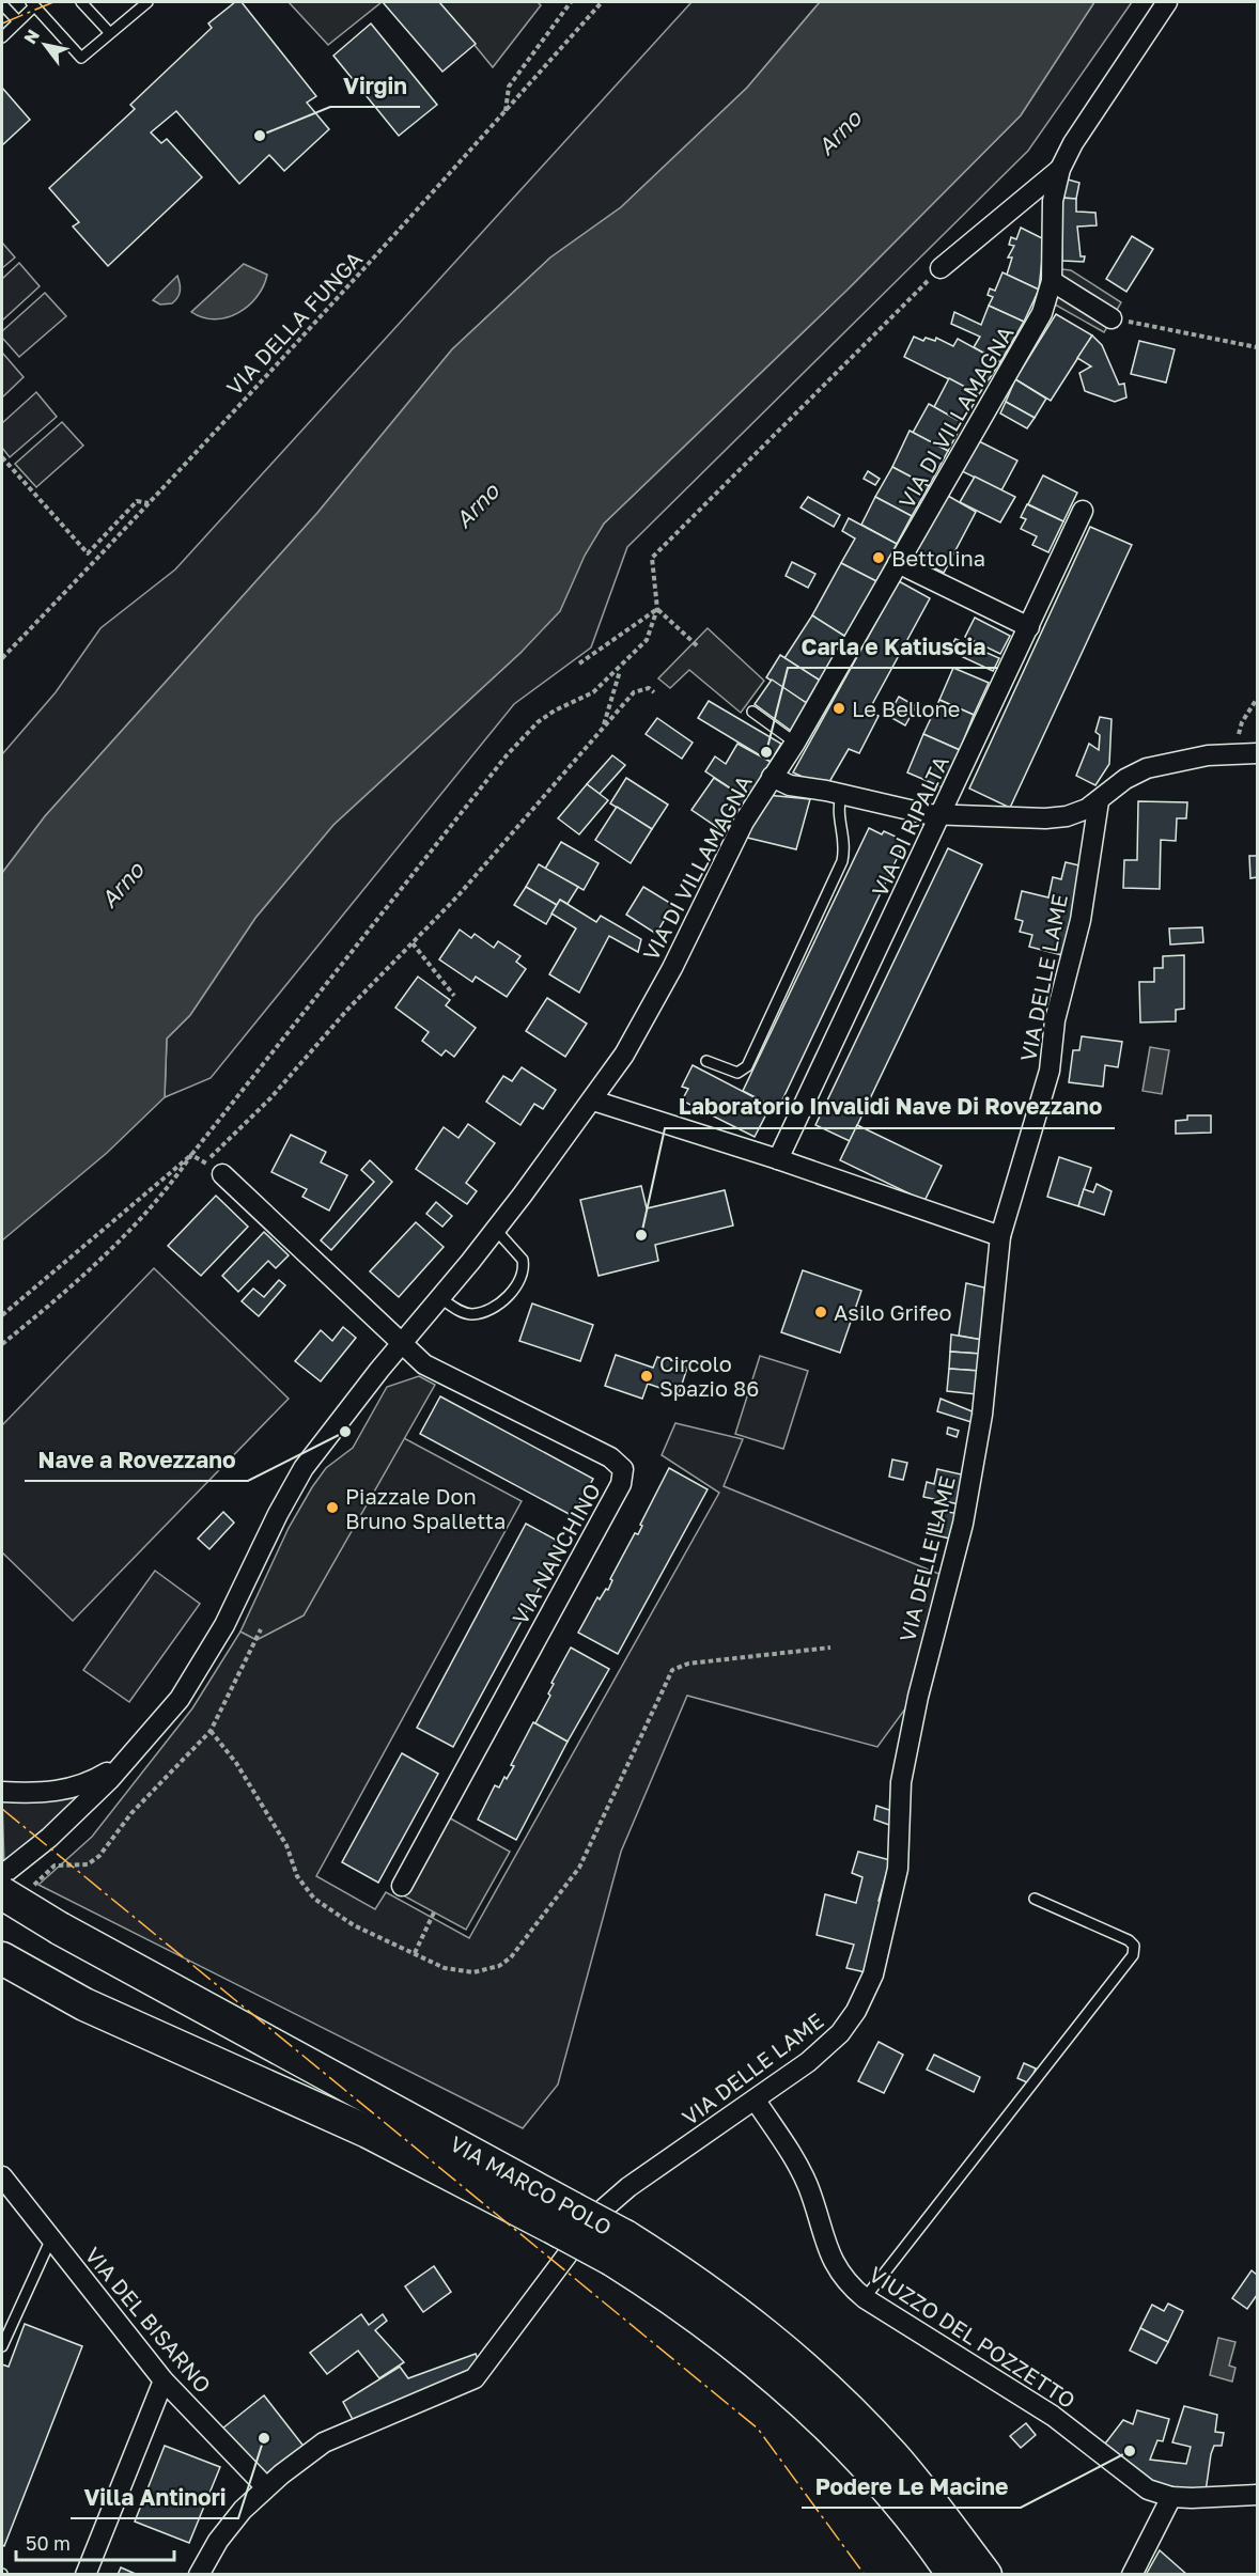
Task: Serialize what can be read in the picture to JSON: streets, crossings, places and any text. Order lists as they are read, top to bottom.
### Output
{
  "streets": {
    "highway": ["VIA MARCO POLO"],
    "street": [
      "VIA DI VILLAMAGNA",
      "VIA DI RIPALTA",
      "VIA DELLE LAME",
      "VIA NANCHINO",
      "VIA DEL BISARNO",
      "VIUZZO DEL POZZETTO"
    ],
    "path": ["VIA DELLA FUNGA"]
  },
  "crossings": [
    ["VIA DI VILLAMAGNA", "VIA NANCHINO"],
    ["VIA DELLE LAME", "VIA MARCO POLO"],
    ["VIA DELLE LAME", "VIA DEL BISARNO"],
    ["VIA DELLE LAME", "VIUZZO DEL POZZETTO"]
  ],
  "water": ["Arno"],
  "places": [
    "Virgin",
    "Bettolina",
    "Le Bellone",
    "Carla e Katiuscia",
    "Laboratorio Invalidi Nave Di Rovezzano",
    "Asilo Grifeo",
    "Circolo Spazio 86",
    "Nave a Rovezzano",
    "Piazzale Don Bruno Spalletta",
    "Villa Antinori",
    "Podere Le Macine"
  ],
  "scale_bar": "50 m",
  "north": "top left"
}
